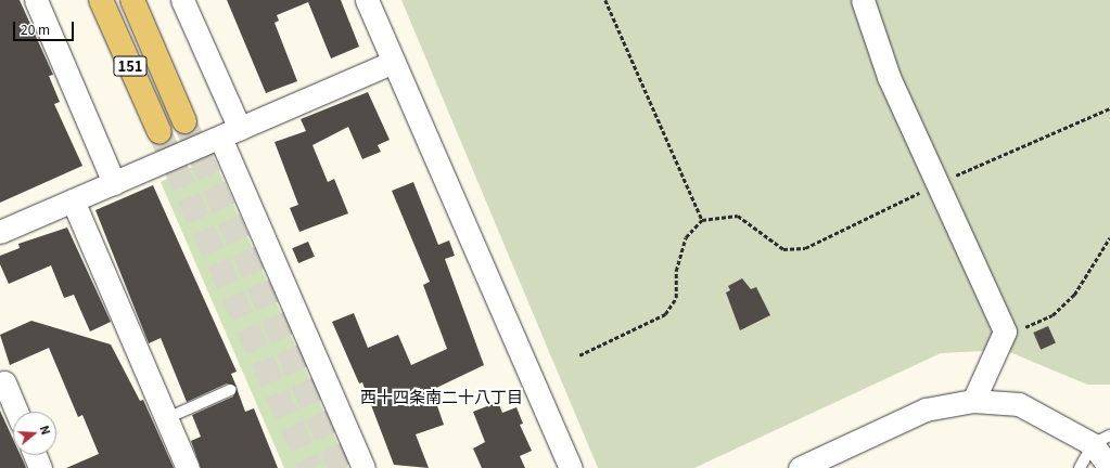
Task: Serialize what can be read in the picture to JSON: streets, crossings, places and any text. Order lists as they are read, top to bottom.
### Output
{
  "streets": {
    "main road": ["151"]
  },
  "districts": ["西十四条南二十八丁目"],
  "scale_bar": "20 m",
  "north": "right"
}
